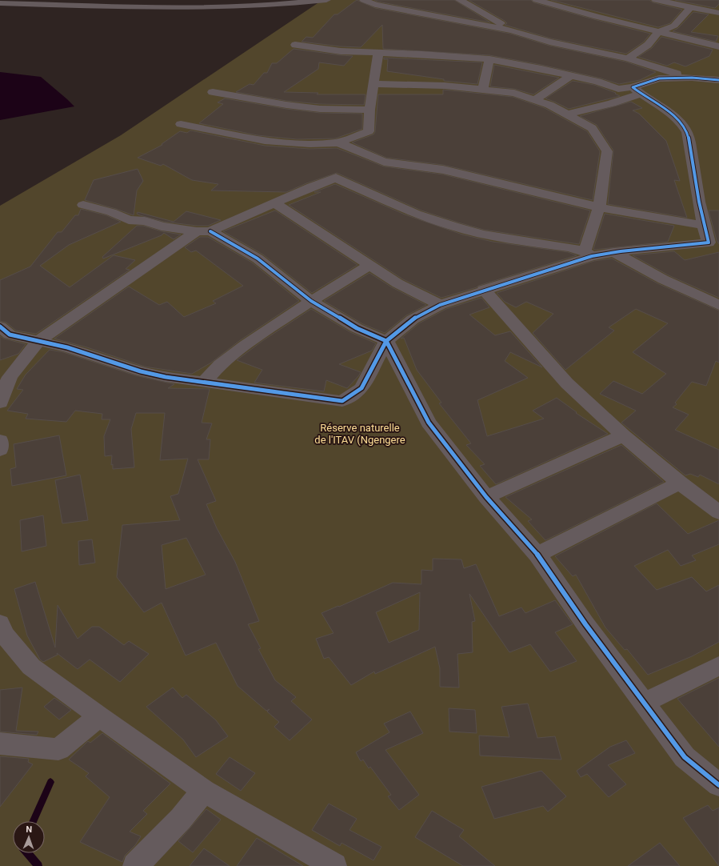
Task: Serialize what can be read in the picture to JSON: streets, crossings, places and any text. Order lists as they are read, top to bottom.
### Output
{
  "parks": ["Réserve naturelle de l'ITAV (Ngengere"],
  "north": "top"
}
